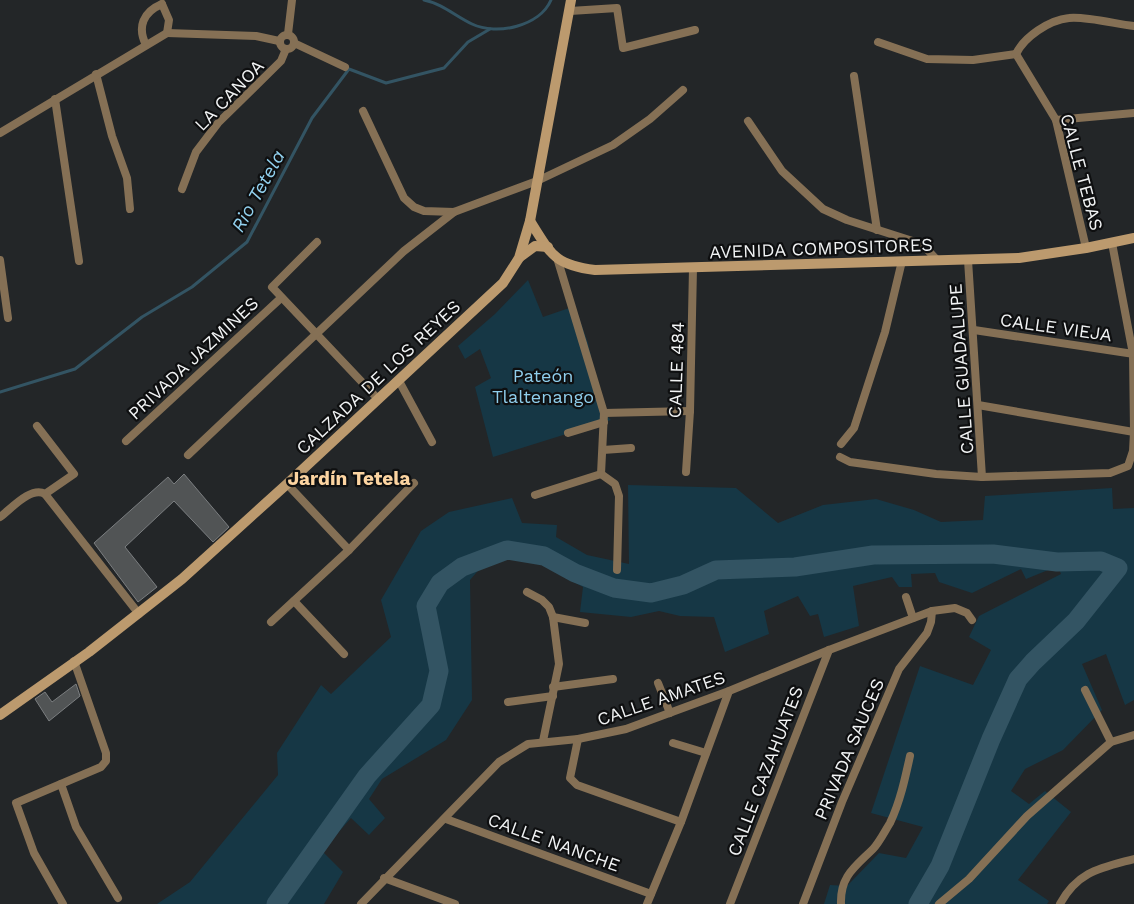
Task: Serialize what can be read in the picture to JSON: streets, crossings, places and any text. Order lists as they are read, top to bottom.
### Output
{
  "streets": {
    "street": [
      "LA CANOA",
      "CALLE TEBAS",
      "AVENIDA COMPOSITORES",
      "CALLE VIEJA",
      "PRIVADA JAZMINES",
      "CALLE GUADALUPE",
      "CALLE 484",
      "CALZADA DE LOS REYES",
      "CALLE AMATES",
      "PRIVADA SAUCES",
      "CALLE CAZAHUATES",
      "CALLE NANCHE"
    ]
  },
  "crossings": [
    ["CALLE TEBAS", "AVENIDA COMPOSITORES"],
    ["AVENIDA COMPOSITORES", "CALLE GUADALUPE"],
    ["AVENIDA COMPOSITORES", "CALLE 484"],
    ["CALLE VIEJA", "CALLE GUADALUPE"],
    ["CALLE AMATES", "PRIVADA SAUCES"],
    ["CALLE AMATES", "CALLE CAZAHUATES"],
    ["CALLE AMATES", "CALLE NANCHE"]
  ],
  "districts": ["Jardín Tetela"],
  "water": ["Rio Tetela"],
  "parks": ["Pateón Tlaltenango"]
}
